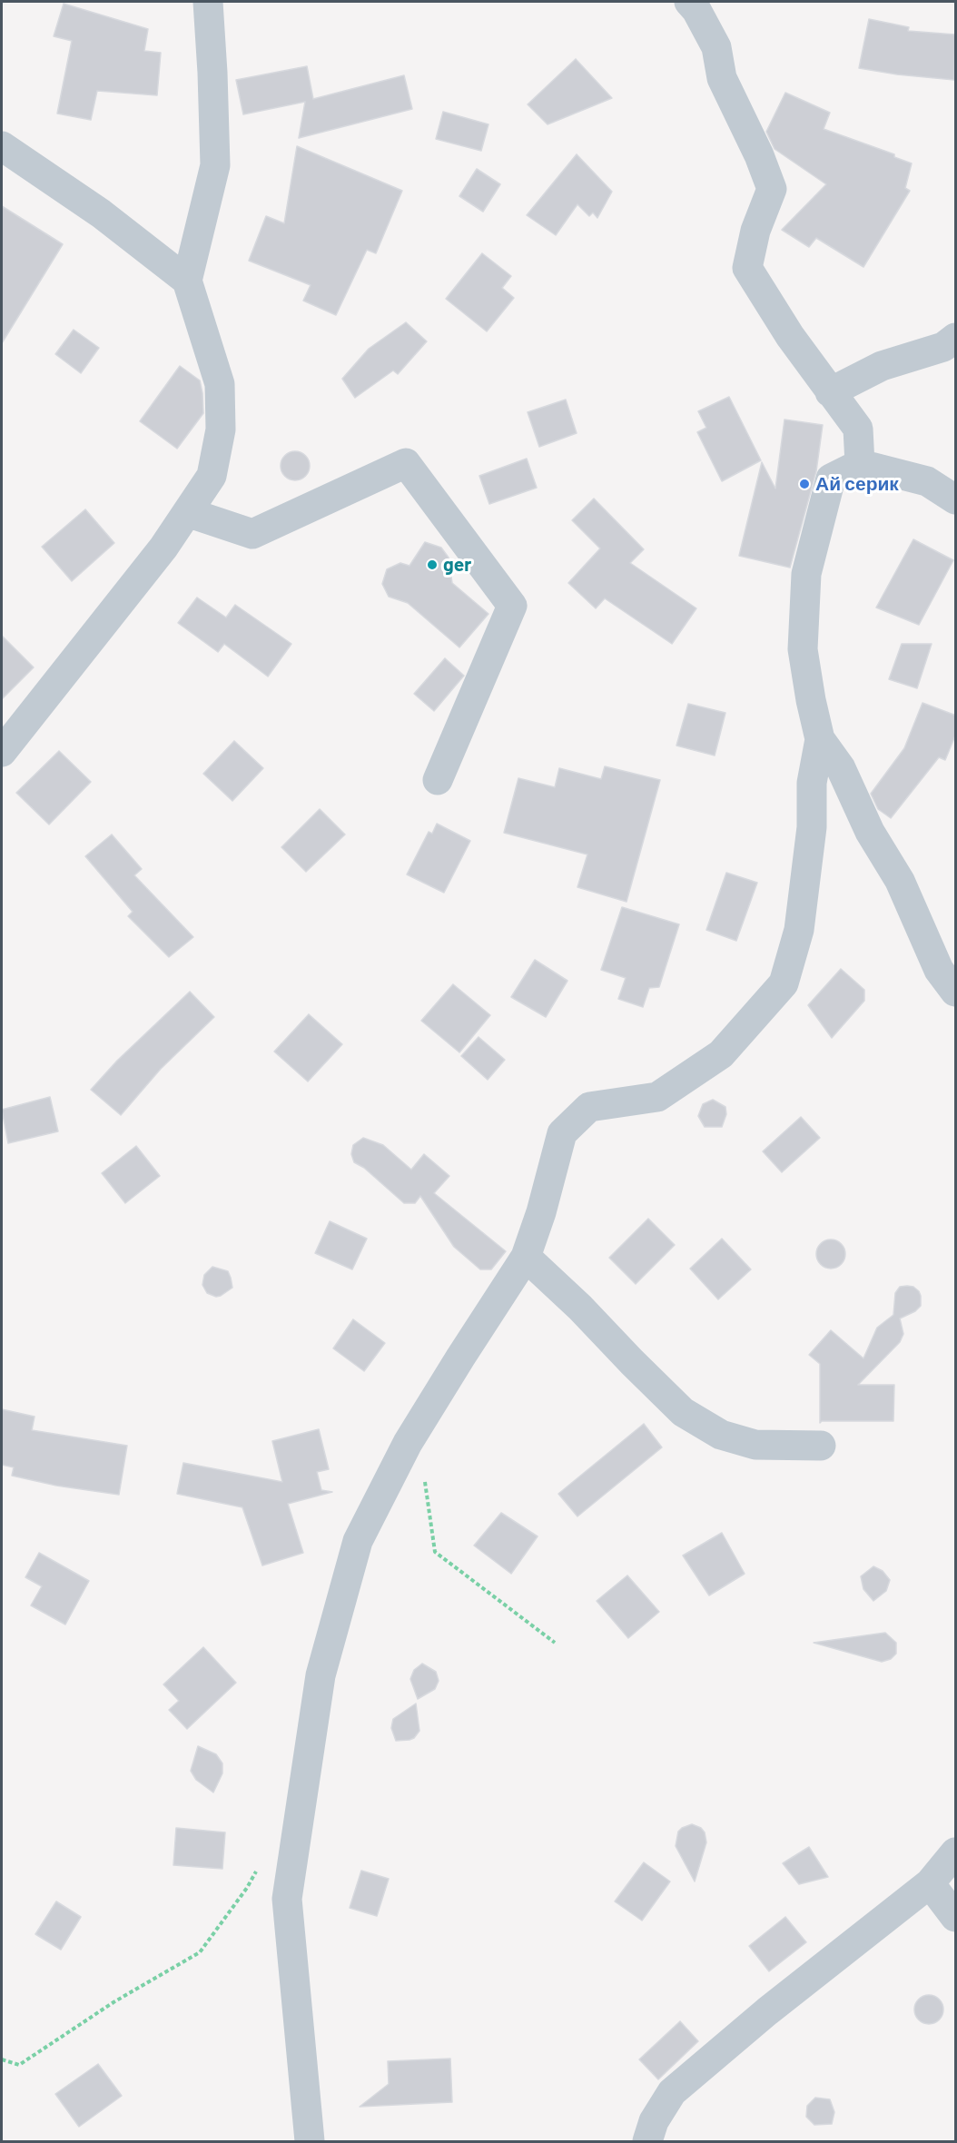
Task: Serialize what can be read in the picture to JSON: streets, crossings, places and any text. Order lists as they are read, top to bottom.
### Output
{
  "places": ["Ай серик", "ger"]
}
